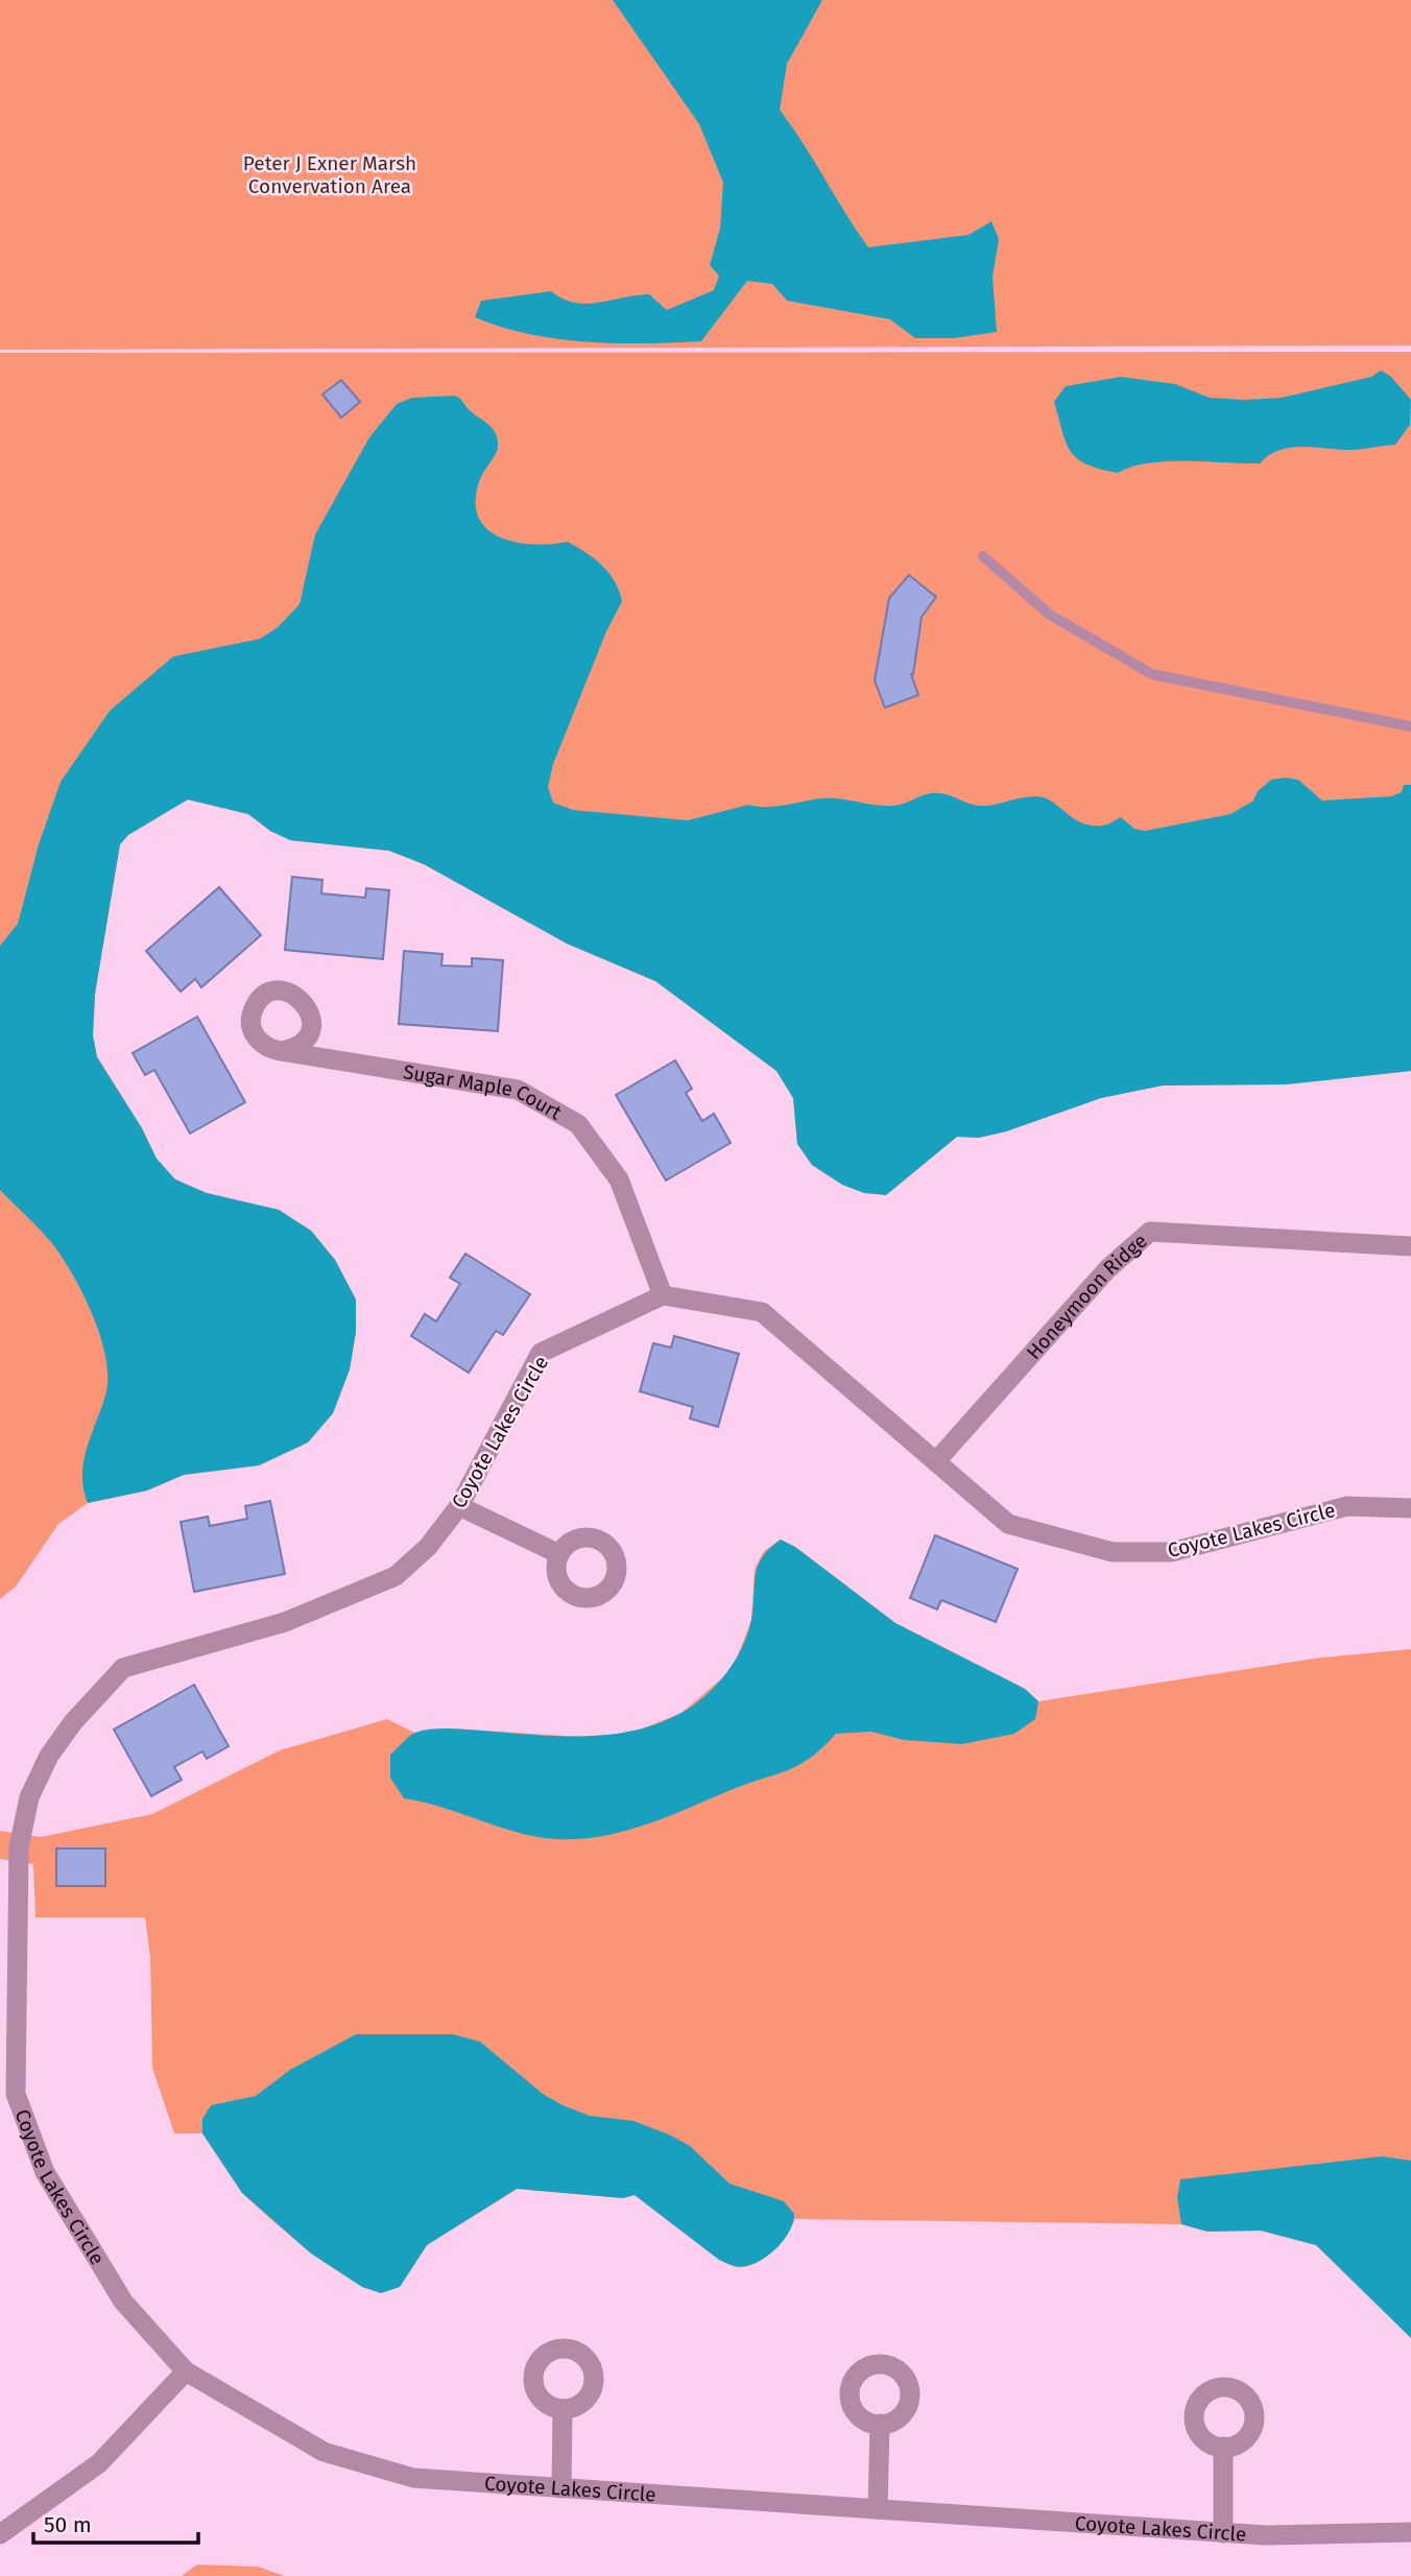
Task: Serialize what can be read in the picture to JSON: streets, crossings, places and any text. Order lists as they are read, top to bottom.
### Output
{
  "streets": {
    "street": ["Sugar Maple Court", "Honeymoon Ridge", "Coyote Lakes Circle"]
  },
  "crossings": [
    ["Sugar Maple Court", "Coyote Lakes Circle"],
    ["Honeymoon Ridge", "Coyote Lakes Circle"]
  ],
  "parks": ["Peter J Exner Marsh Convervation Area"],
  "scale_bar": "50 m"
}
